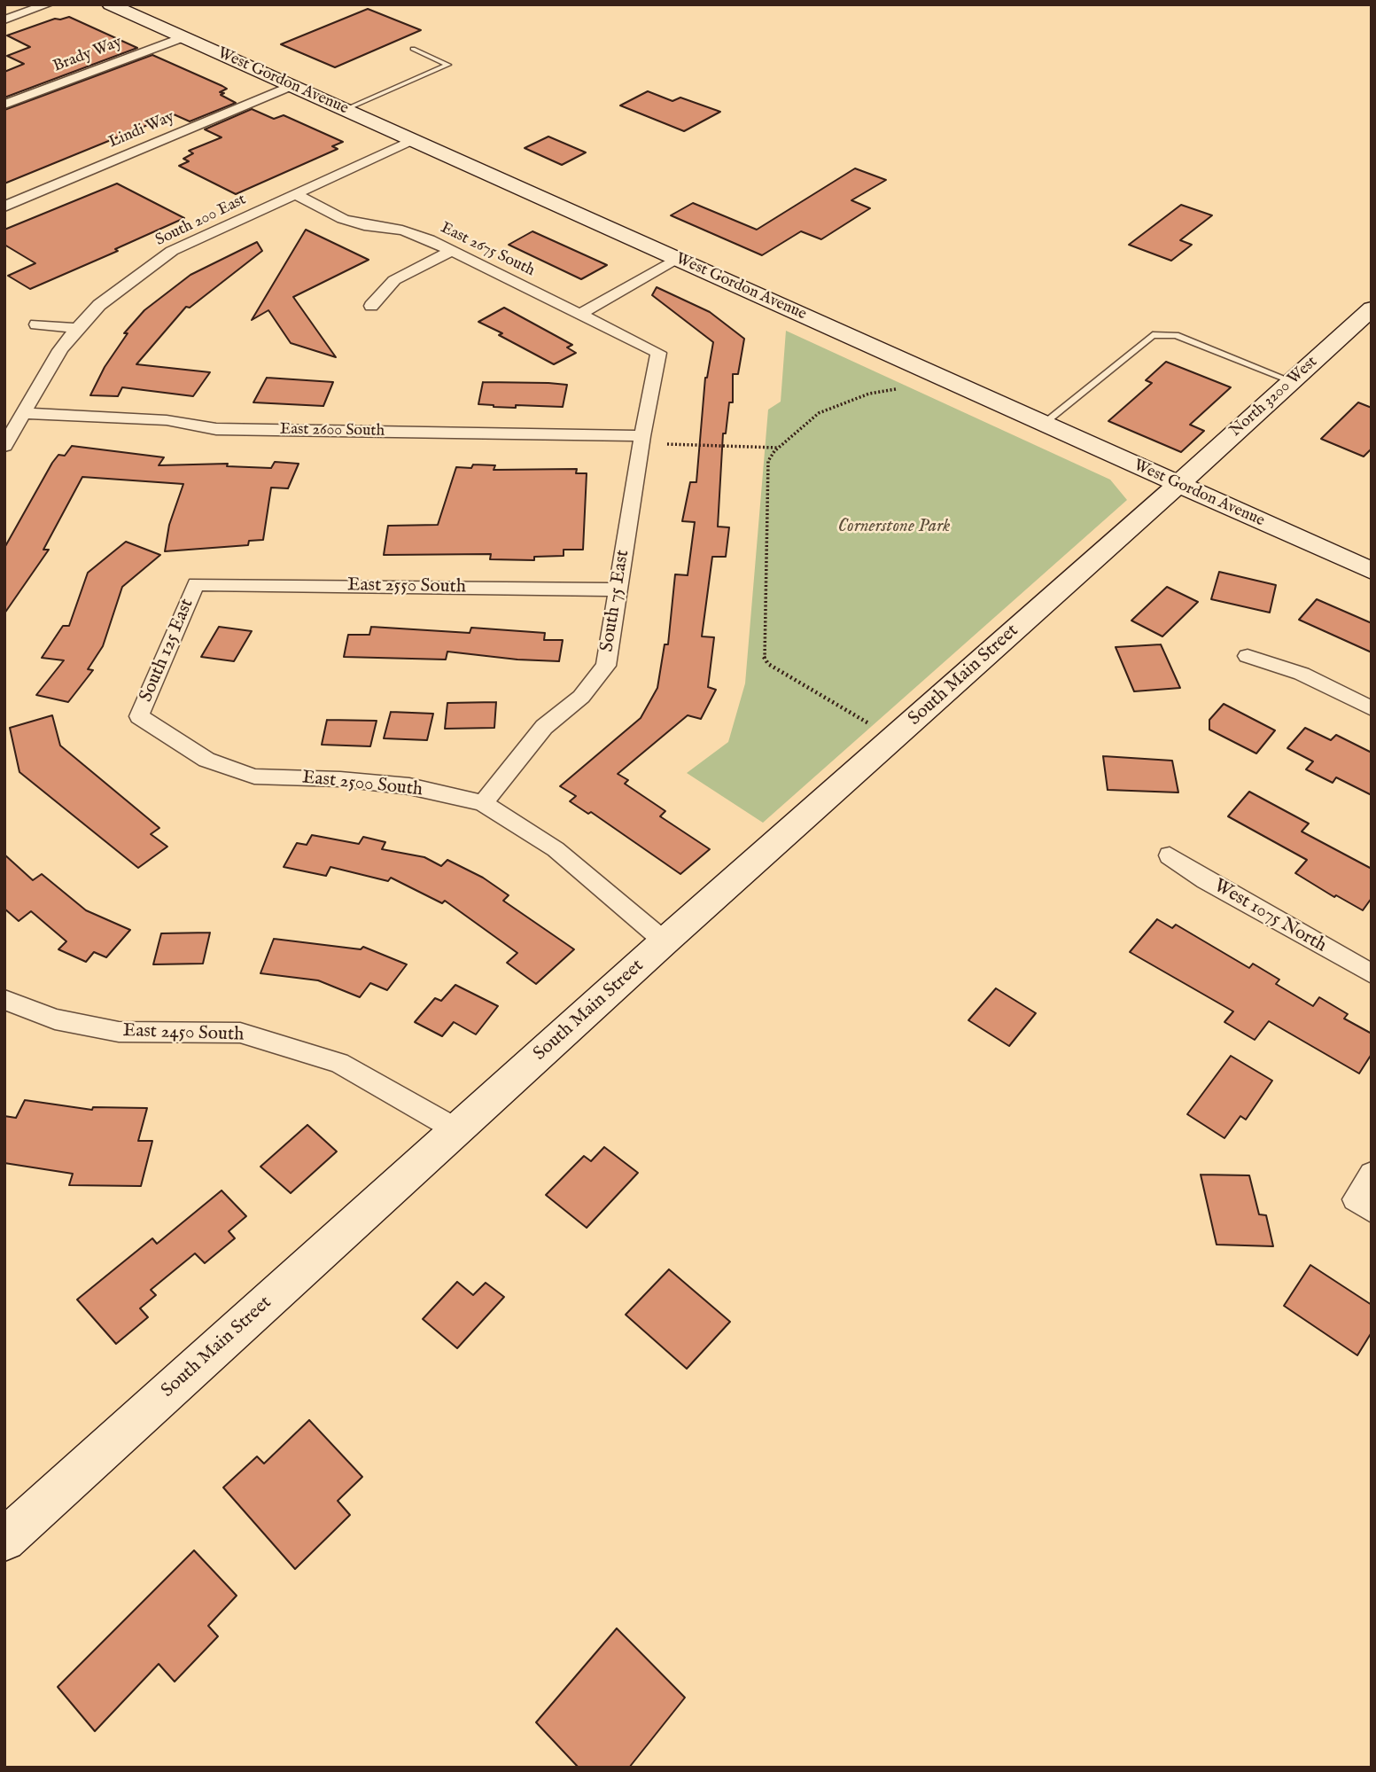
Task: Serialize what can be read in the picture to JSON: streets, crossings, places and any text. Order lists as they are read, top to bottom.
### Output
{
  "streets": {
    "main road": ["West Gordon Avenue", "North 3200 West", "South Main Street"],
    "street": [
      "Brady Way",
      "Lindi Way",
      "South 200 East",
      "East 2675 South",
      "East 2600 South",
      "East 2550 South",
      "South 75 East",
      "South 125 East",
      "East 2500 South",
      "West 1075 North",
      "East 2450 South"
    ]
  },
  "crossings": [
    ["Brady Way", "West Gordon Avenue"],
    ["West Gordon Avenue", "Lindi Way"],
    ["West Gordon Avenue", "South 200 East"],
    ["West Gordon Avenue", "North 3200 West"],
    ["West Gordon Avenue", "South Main Street"],
    ["South 200 East", "East 2675 South"],
    ["South 200 East", "East 2600 South"],
    ["East 2675 South", "South 75 East"],
    ["North 3200 West", "South Main Street"],
    ["East 2600 South", "South 75 East"],
    ["East 2550 South", "South 75 East"],
    ["East 2550 South", "South 125 East"],
    ["South 75 East", "East 2500 South"],
    ["South 125 East", "East 2500 South"],
    ["South Main Street", "East 2500 South"],
    ["South Main Street", "East 2450 South"]
  ],
  "parks": ["Cornerstone Park"]
}
